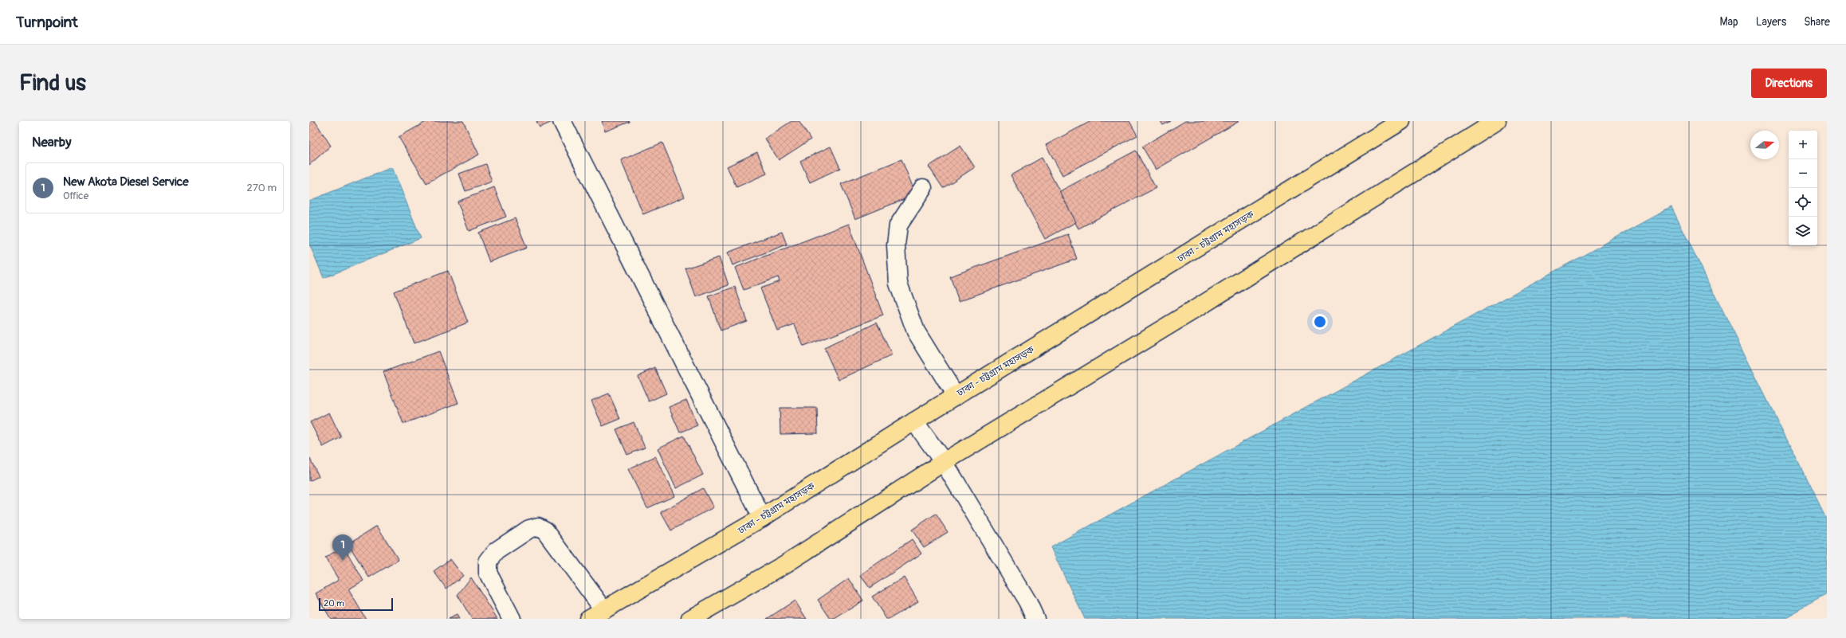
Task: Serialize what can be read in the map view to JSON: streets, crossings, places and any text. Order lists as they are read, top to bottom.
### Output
{
  "streets": {
    "highway": ["ঢাকা - চট্টগ্রাম মহাসড়ক"]
  },
  "scale_bar": "20 m",
  "north": "right",
  "page": {
    "header": "Turnpoint",
    "nav": ["Map", "Layers", "Share"],
    "buttons": "Directions",
    "title": "Find us",
    "heading": "Nearby",
    "map_buttons": ["+", "−"],
    "list": [
      {
        "mark": "1",
        "name": "New Akota Diesel Service",
        "note": "Office",
        "value": "270 m"
      }
    ],
    "pins": "1",
    "scale": "20 m"
  }
}
